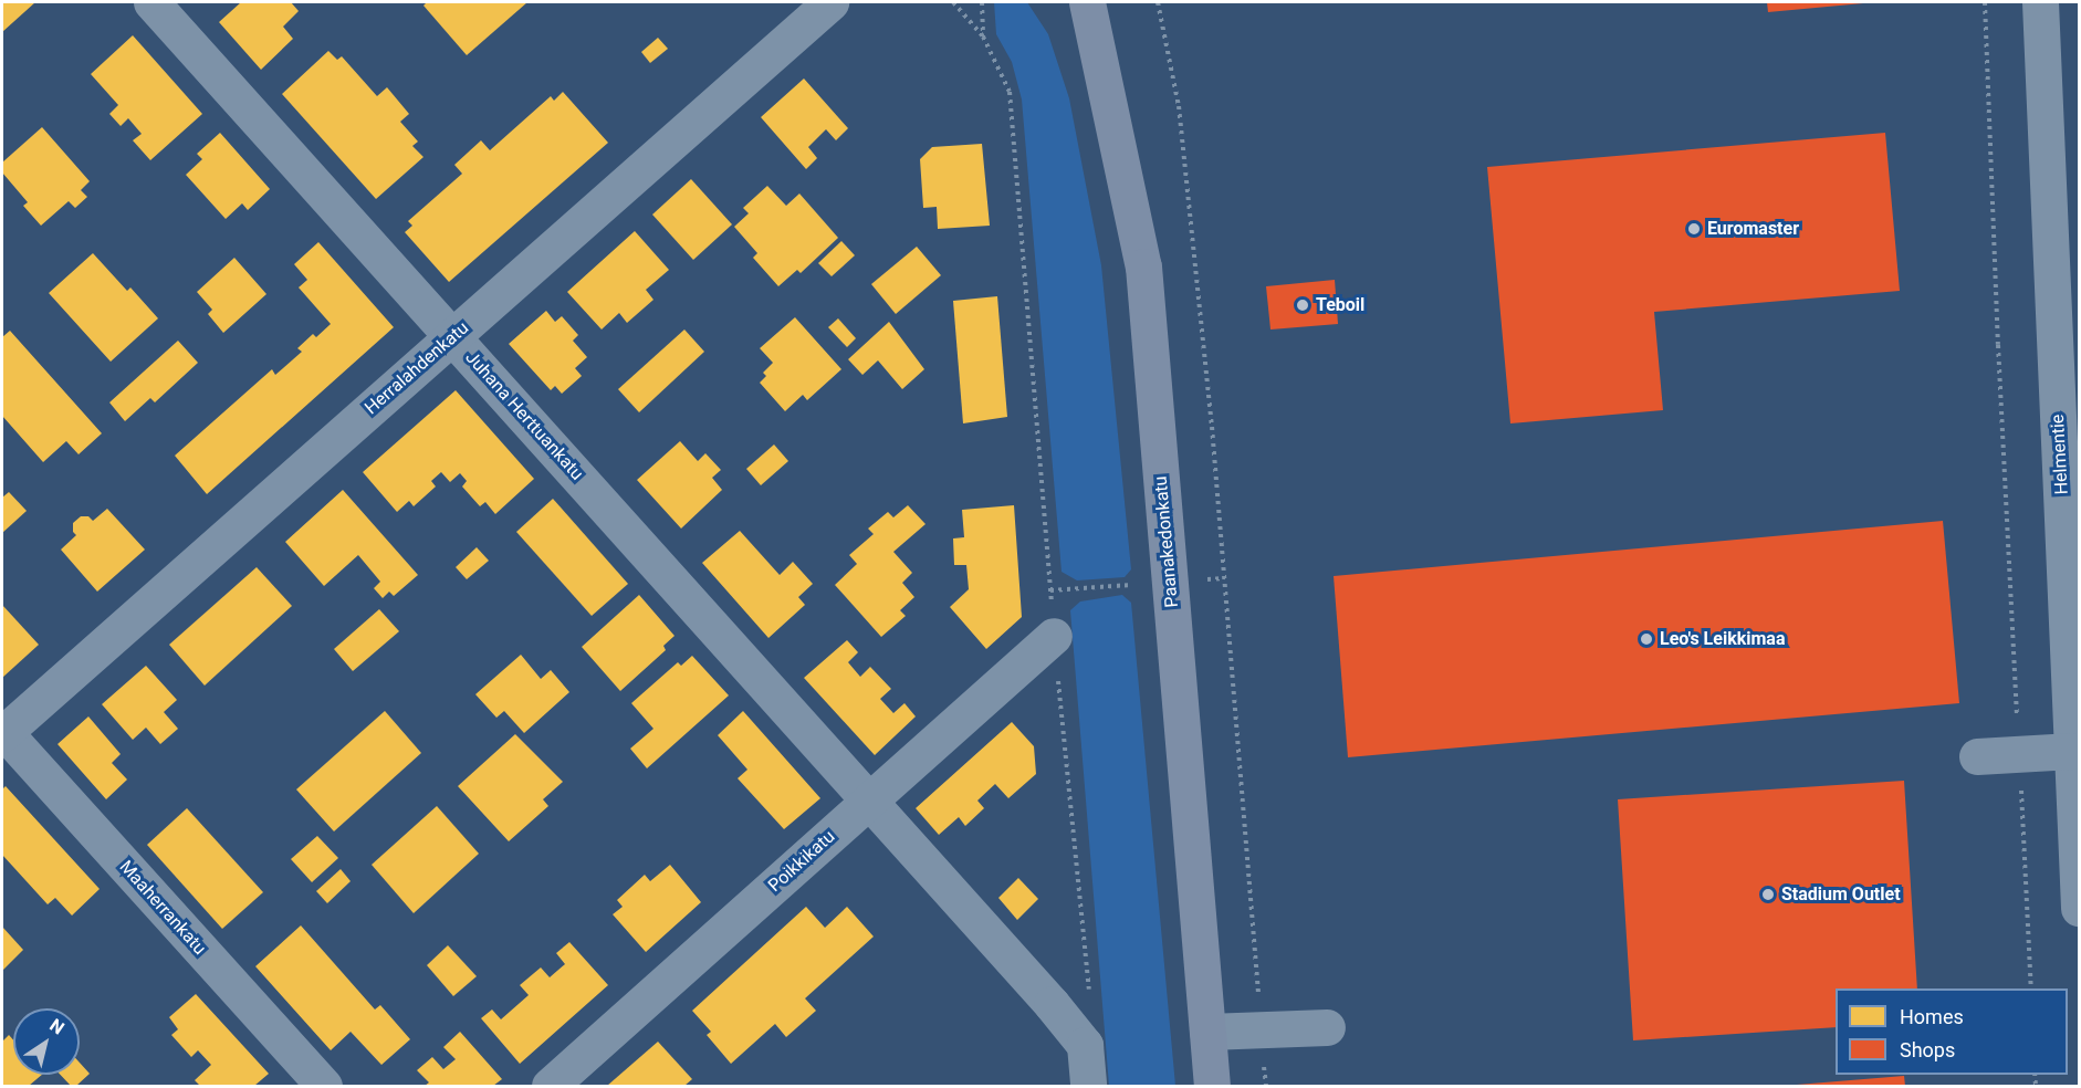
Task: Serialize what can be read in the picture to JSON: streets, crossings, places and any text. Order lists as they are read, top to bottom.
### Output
{
  "streets": {
    "main road": ["Paanakedonkatu"],
    "street": [
      "Herralahdenkatu",
      "Juhana Herttuankatu",
      "Helmentie",
      "Poikkikatu",
      "Maaherrankatu"
    ]
  },
  "crossings": [
    ["Herralahdenkatu", "Juhana Herttuankatu"],
    ["Herralahdenkatu", "Maaherrankatu"],
    ["Juhana Herttuankatu", "Poikkikatu"]
  ],
  "places": [
    "Euromaster",
    "Teboil",
    "Leo's Leikkimaa",
    "Stadium Outlet"
  ],
  "legend": ["Homes", "Shops"],
  "north": "top right"
}
